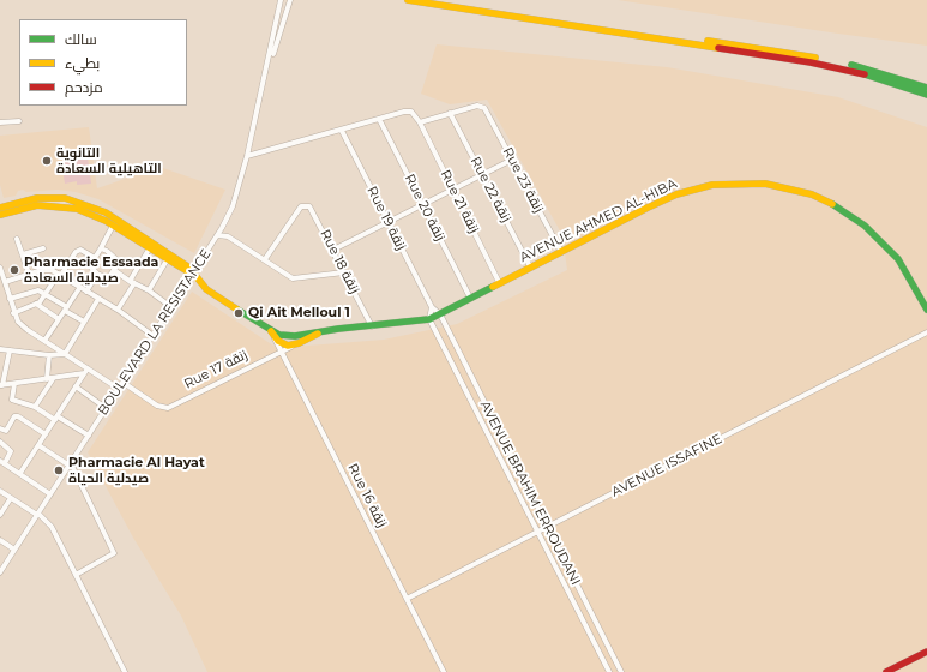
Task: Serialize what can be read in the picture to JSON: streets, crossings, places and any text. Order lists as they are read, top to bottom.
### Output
{
  "streets": {
    "main road": ["AVENUE AHMED AL-HIBA"],
    "street": [
      "Rue 23 زنقة",
      "Rue 22 زنقة",
      "Rue 21 زنقة",
      "Rue 20 زنقة",
      "Rue 19 زنقة",
      "Rue 18 زنقة",
      "BOULEVARD LA RESISTANCE",
      "Rue 17 زنقة",
      "AVENUE ISSAFINE",
      "AVENUE BRAHIM ERROUDANI",
      "Rue 16 زنقة"
    ]
  },
  "crossings": [
    ["Rue 23 زنقة", "Rue 22 زنقة"],
    ["Rue 23 زنقة", "AVENUE AHMED AL-HIBA"],
    ["Rue 22 زنقة", "AVENUE AHMED AL-HIBA"],
    ["Rue 21 زنقة", "AVENUE AHMED AL-HIBA"],
    ["Rue 20 زنقة", "AVENUE AHMED AL-HIBA"],
    ["Rue 19 زنقة", "AVENUE AHMED AL-HIBA"],
    ["Rue 19 زنقة", "AVENUE BRAHIM ERROUDANI"],
    ["AVENUE AHMED AL-HIBA", "Rue 18 زنقة"],
    ["AVENUE AHMED AL-HIBA", "BOULEVARD LA RESISTANCE"],
    ["AVENUE AHMED AL-HIBA", "AVENUE BRAHIM ERROUDANI"],
    ["BOULEVARD LA RESISTANCE", "Rue 17 زنقة"],
    ["Rue 17 زنقة", "Rue 16 زنقة"],
    ["AVENUE ISSAFINE", "AVENUE BRAHIM ERROUDANI"],
    ["AVENUE ISSAFINE", "Rue 16 زنقة"]
  ],
  "places": [
    "التانوية التاهيلية السعادة",
    "Pharmacie Essaada صيدلية السعادة",
    "Qi Ait Melloul 1",
    "Pharmacie Al Hayat صيدلية الحياة"
  ],
  "legend": ["سالك", "بطيء", "مزدحم"]
}
